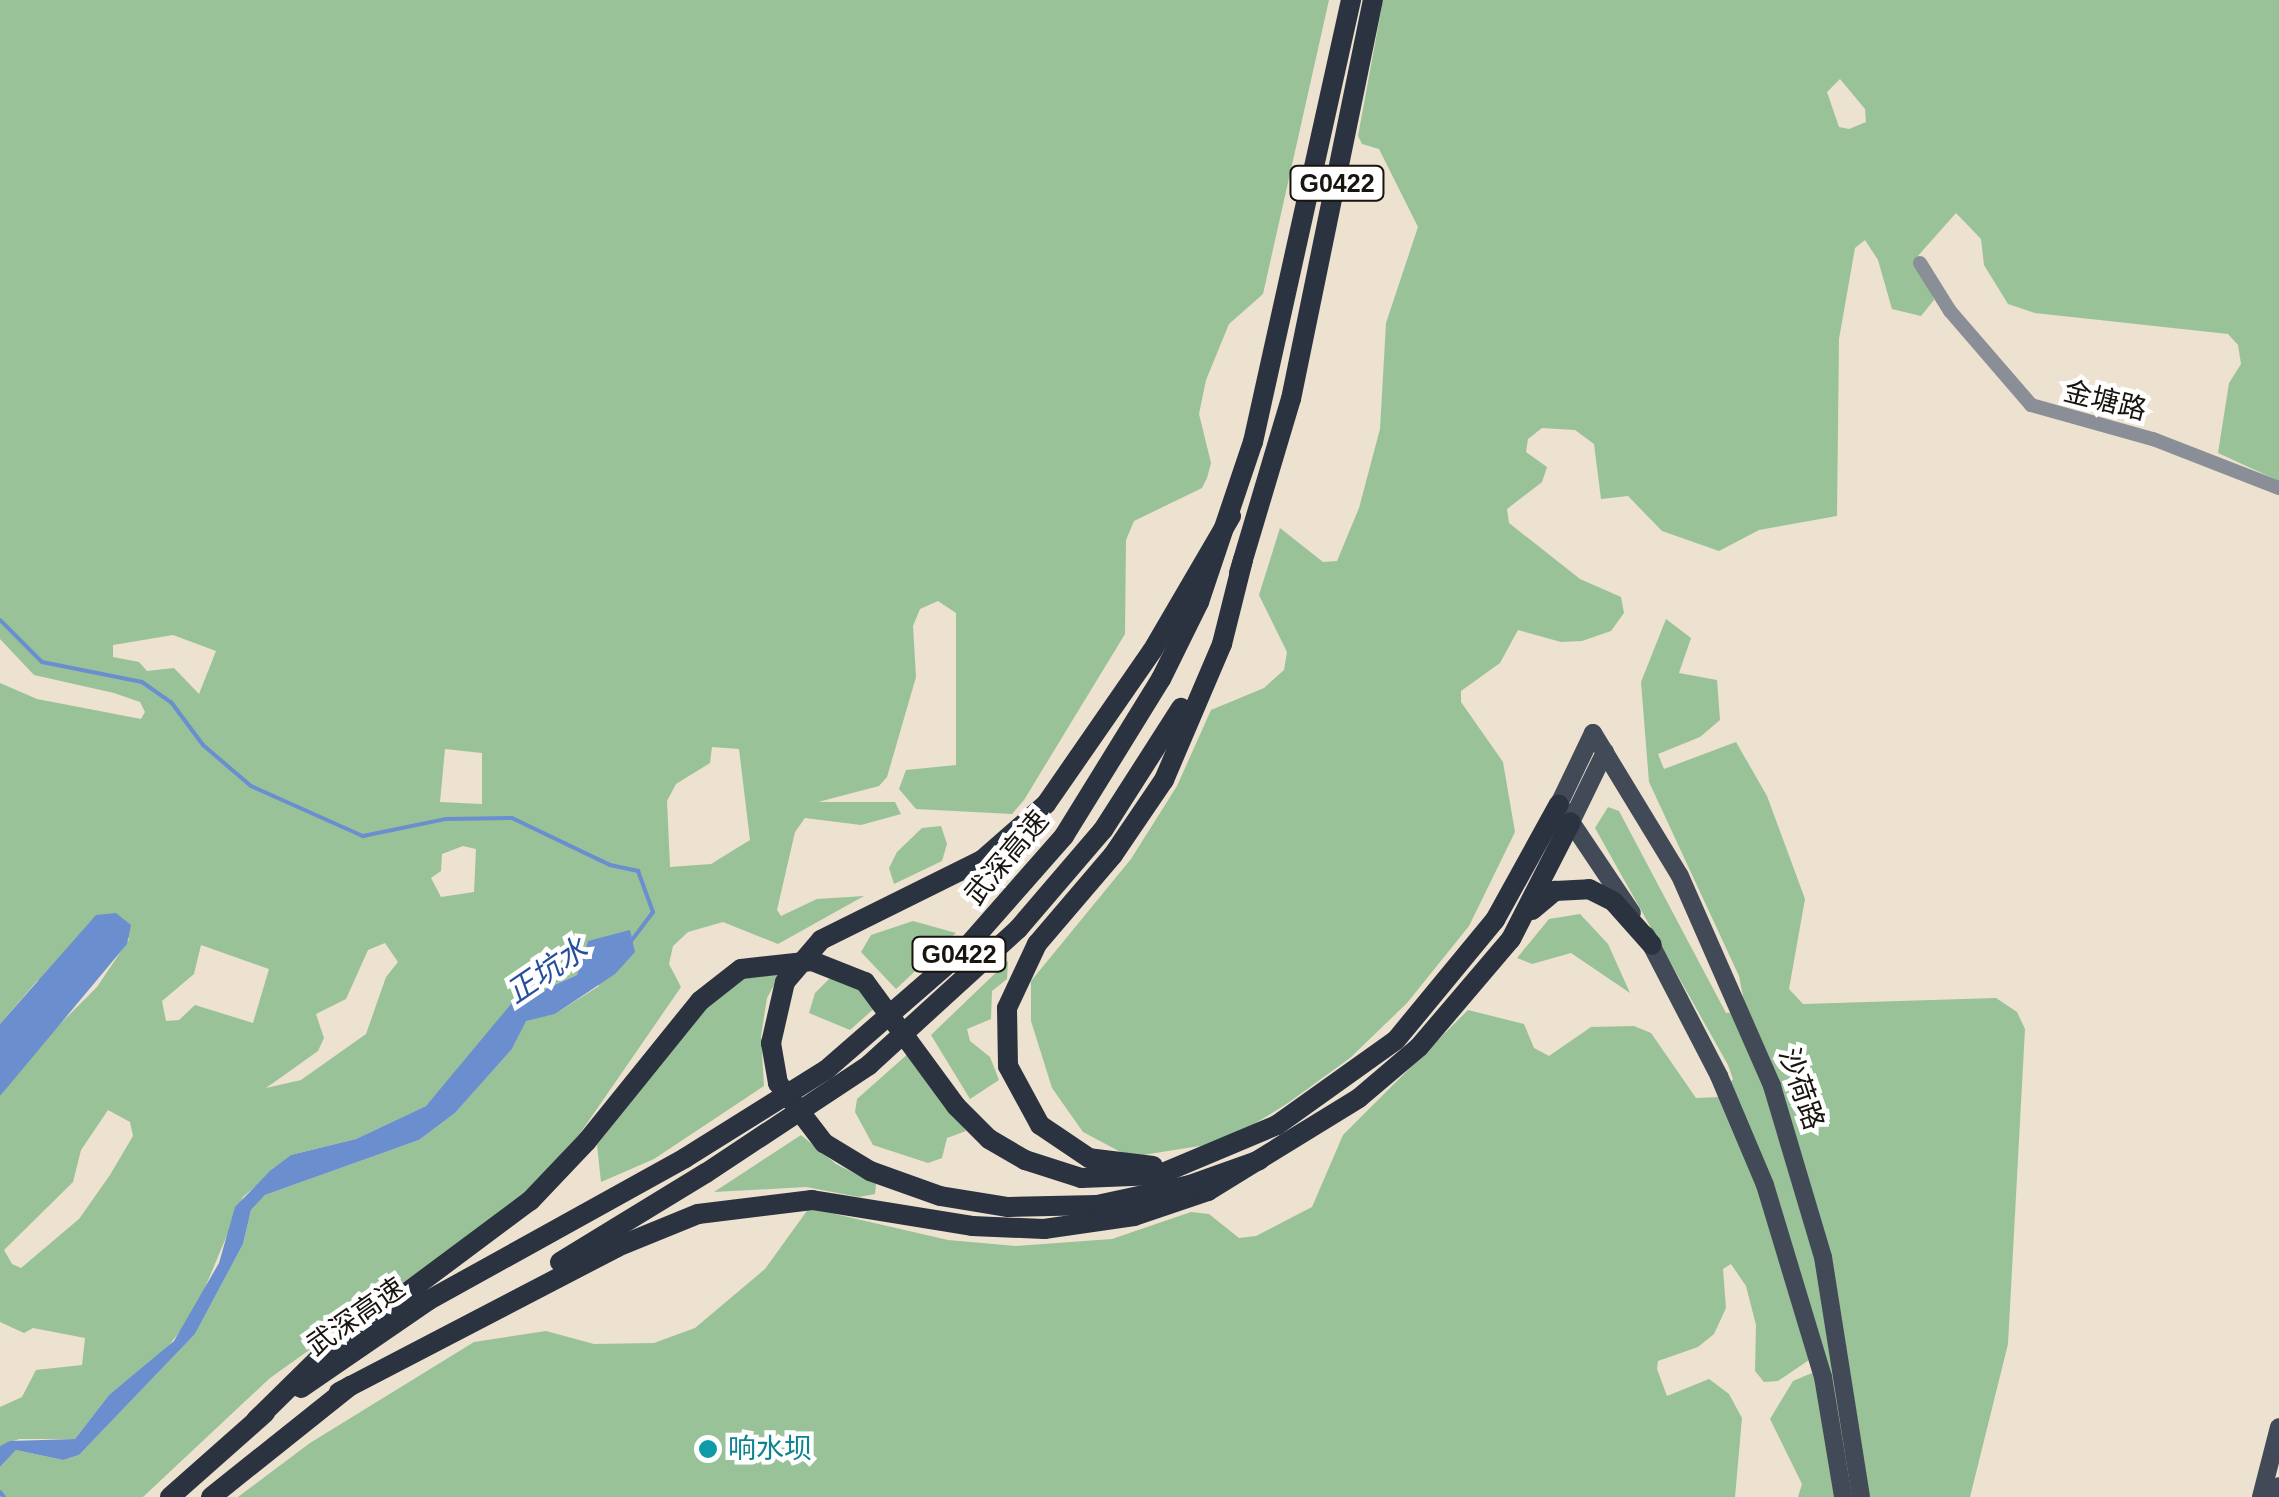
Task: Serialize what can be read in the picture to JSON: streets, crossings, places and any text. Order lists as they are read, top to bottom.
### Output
{
  "streets": {
    "highway": ["G0422", "武深高速"],
    "main road": ["沙荷路"],
    "street": ["金塘路"]
  },
  "water": ["正坑水"],
  "places": ["响水坝"]
}
